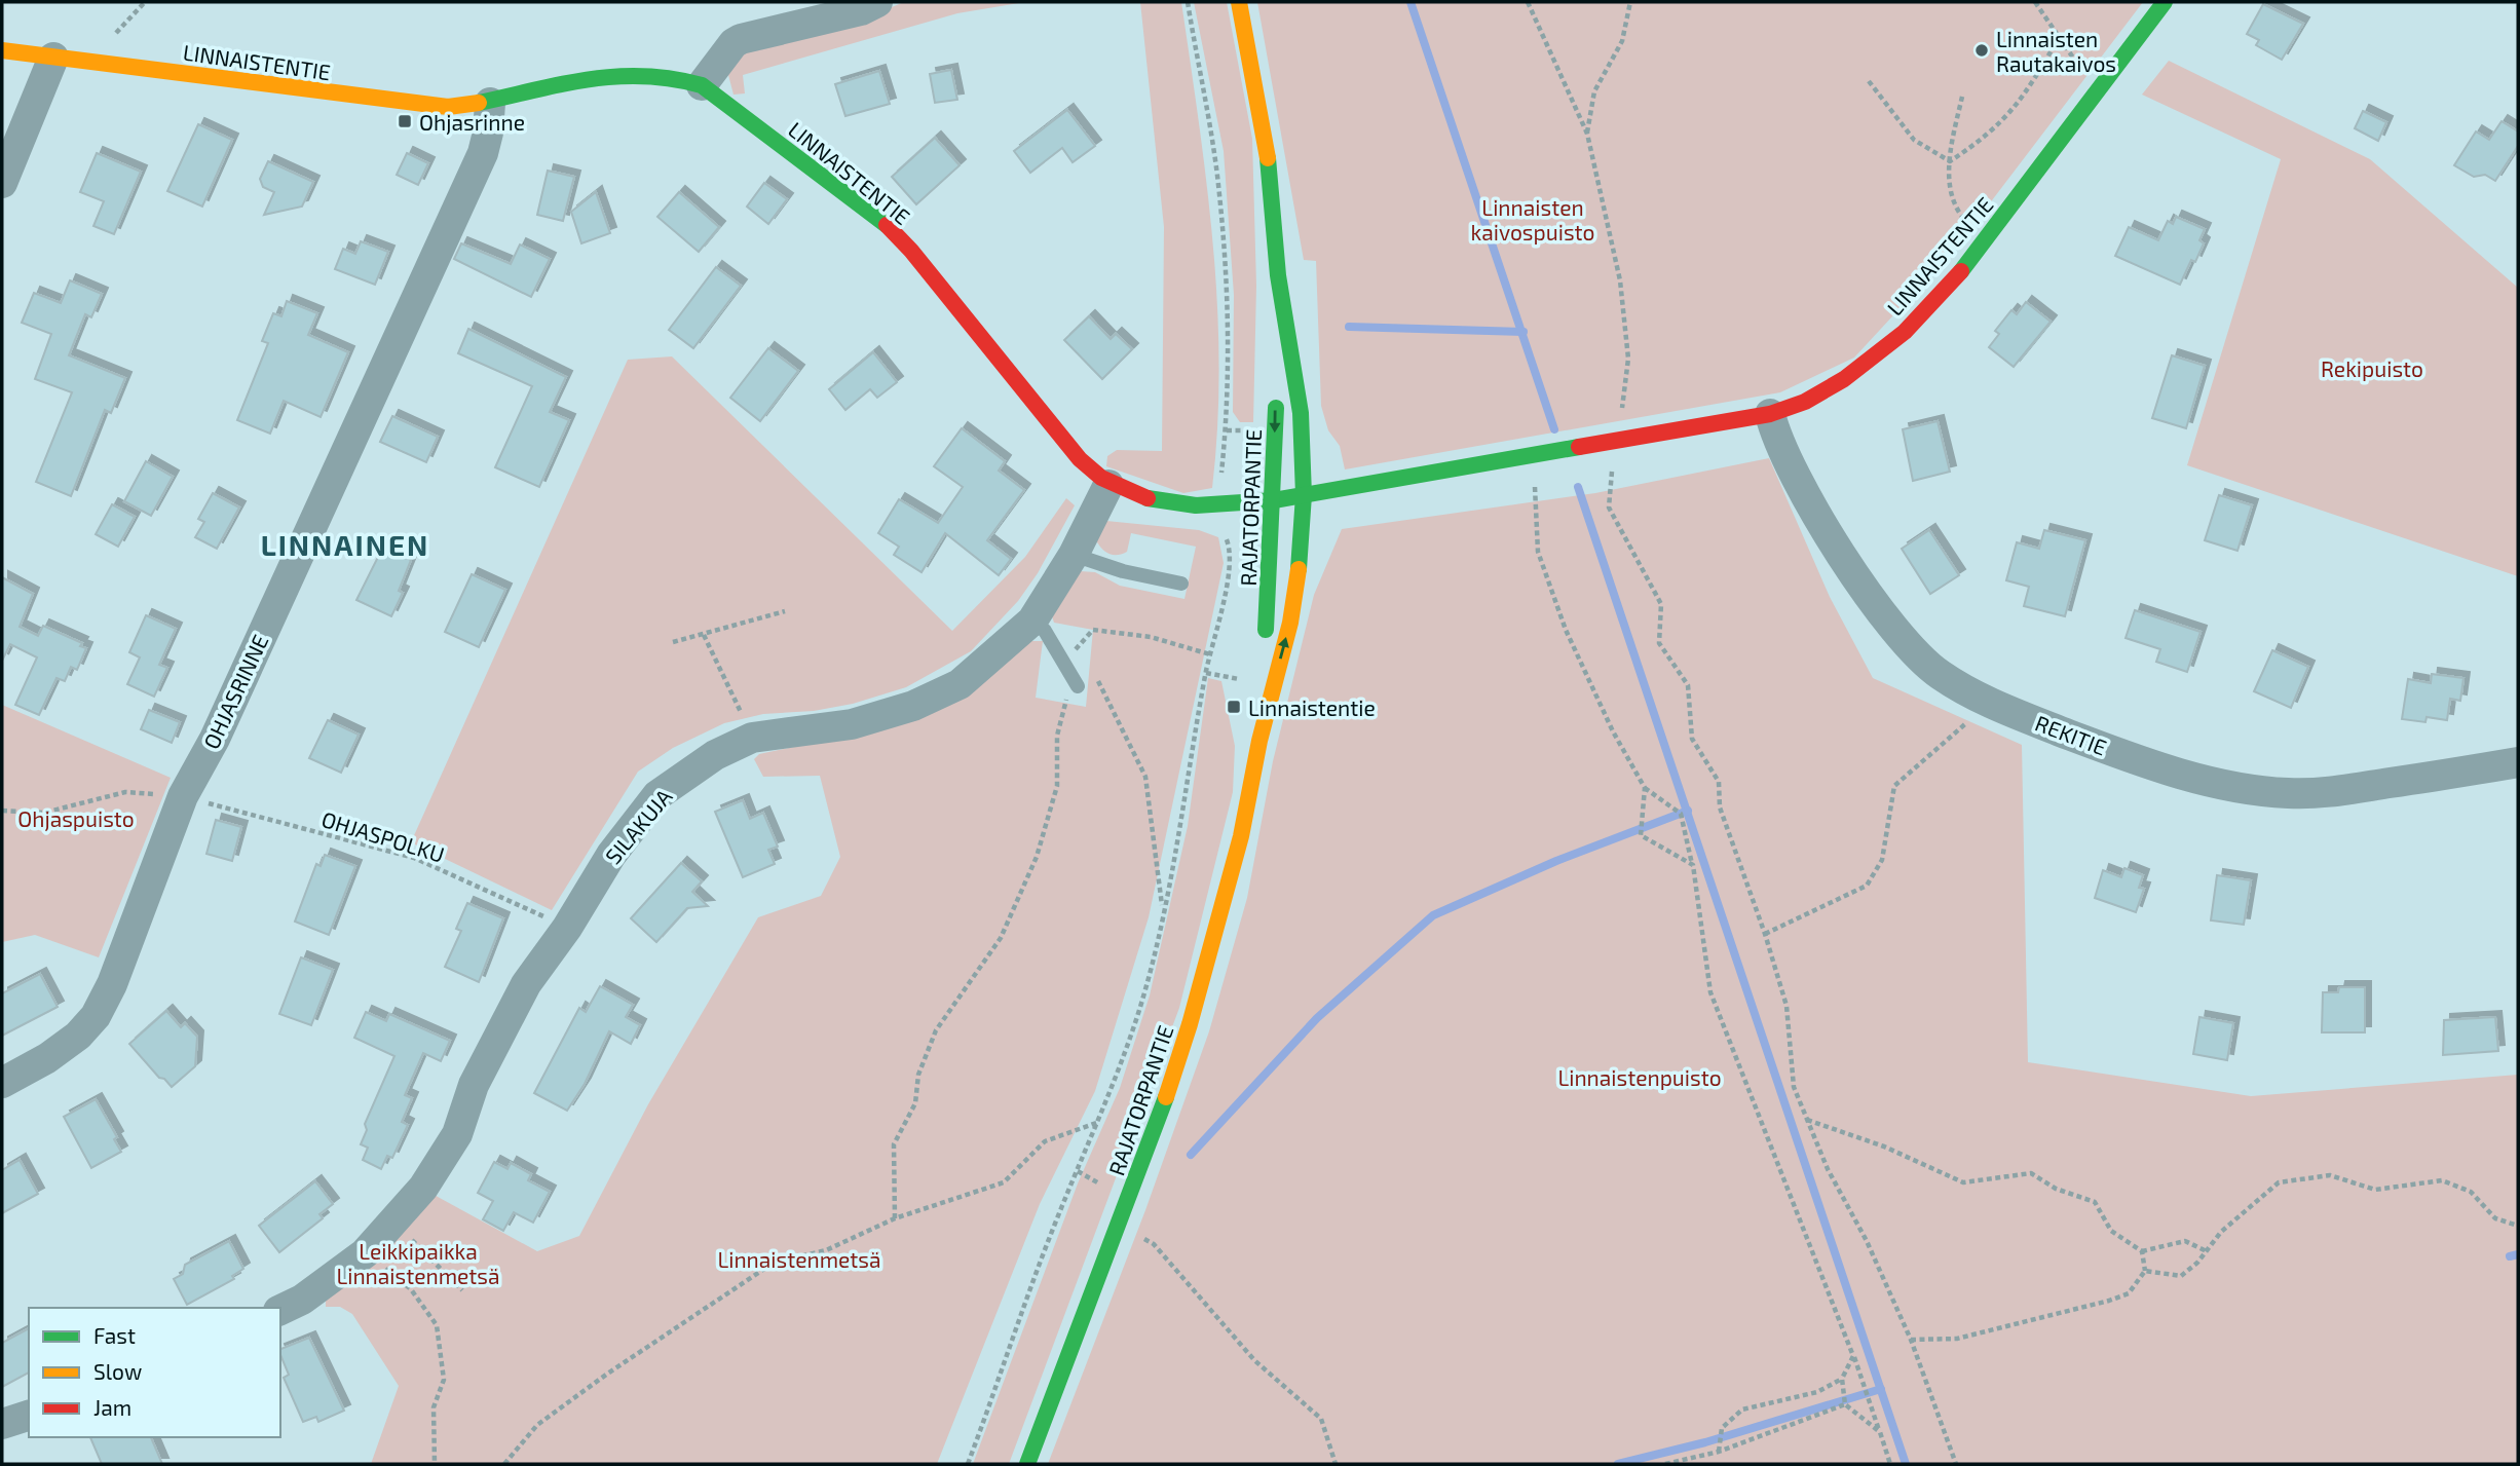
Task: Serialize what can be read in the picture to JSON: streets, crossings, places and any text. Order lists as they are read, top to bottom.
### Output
{
  "streets": {
    "street": [
      "LINNAISTENTIE",
      "RAJATORPANTIE",
      "OHJASRINNE",
      "REKITIE",
      "SILAKUJA"
    ],
    "path": ["OHJASPOLKU"]
  },
  "crossings": [
    ["LINNAISTENTIE", "RAJATORPANTIE"],
    ["LINNAISTENTIE", "OHJASRINNE"],
    ["LINNAISTENTIE", "REKITIE"],
    ["LINNAISTENTIE", "SILAKUJA"],
    ["OHJASRINNE", "OHJASPOLKU"],
    ["SILAKUJA", "OHJASPOLKU"]
  ],
  "districts": ["LINNAINEN"],
  "parks": [
    "Linnaisten kaivospuisto",
    "Rekipuisto",
    "Ohjaspuisto",
    "Linnaistenpuisto",
    "Leikkipaikka Linnaistenmetsä",
    "Linnaistenmetsä"
  ],
  "places": {
    "other": ["Linnaisten Rautakaivos"],
    "transit": ["Ohjasrinne", "Linnaistentie"]
  },
  "legend": ["Fast", "Slow", "Jam"]
}
